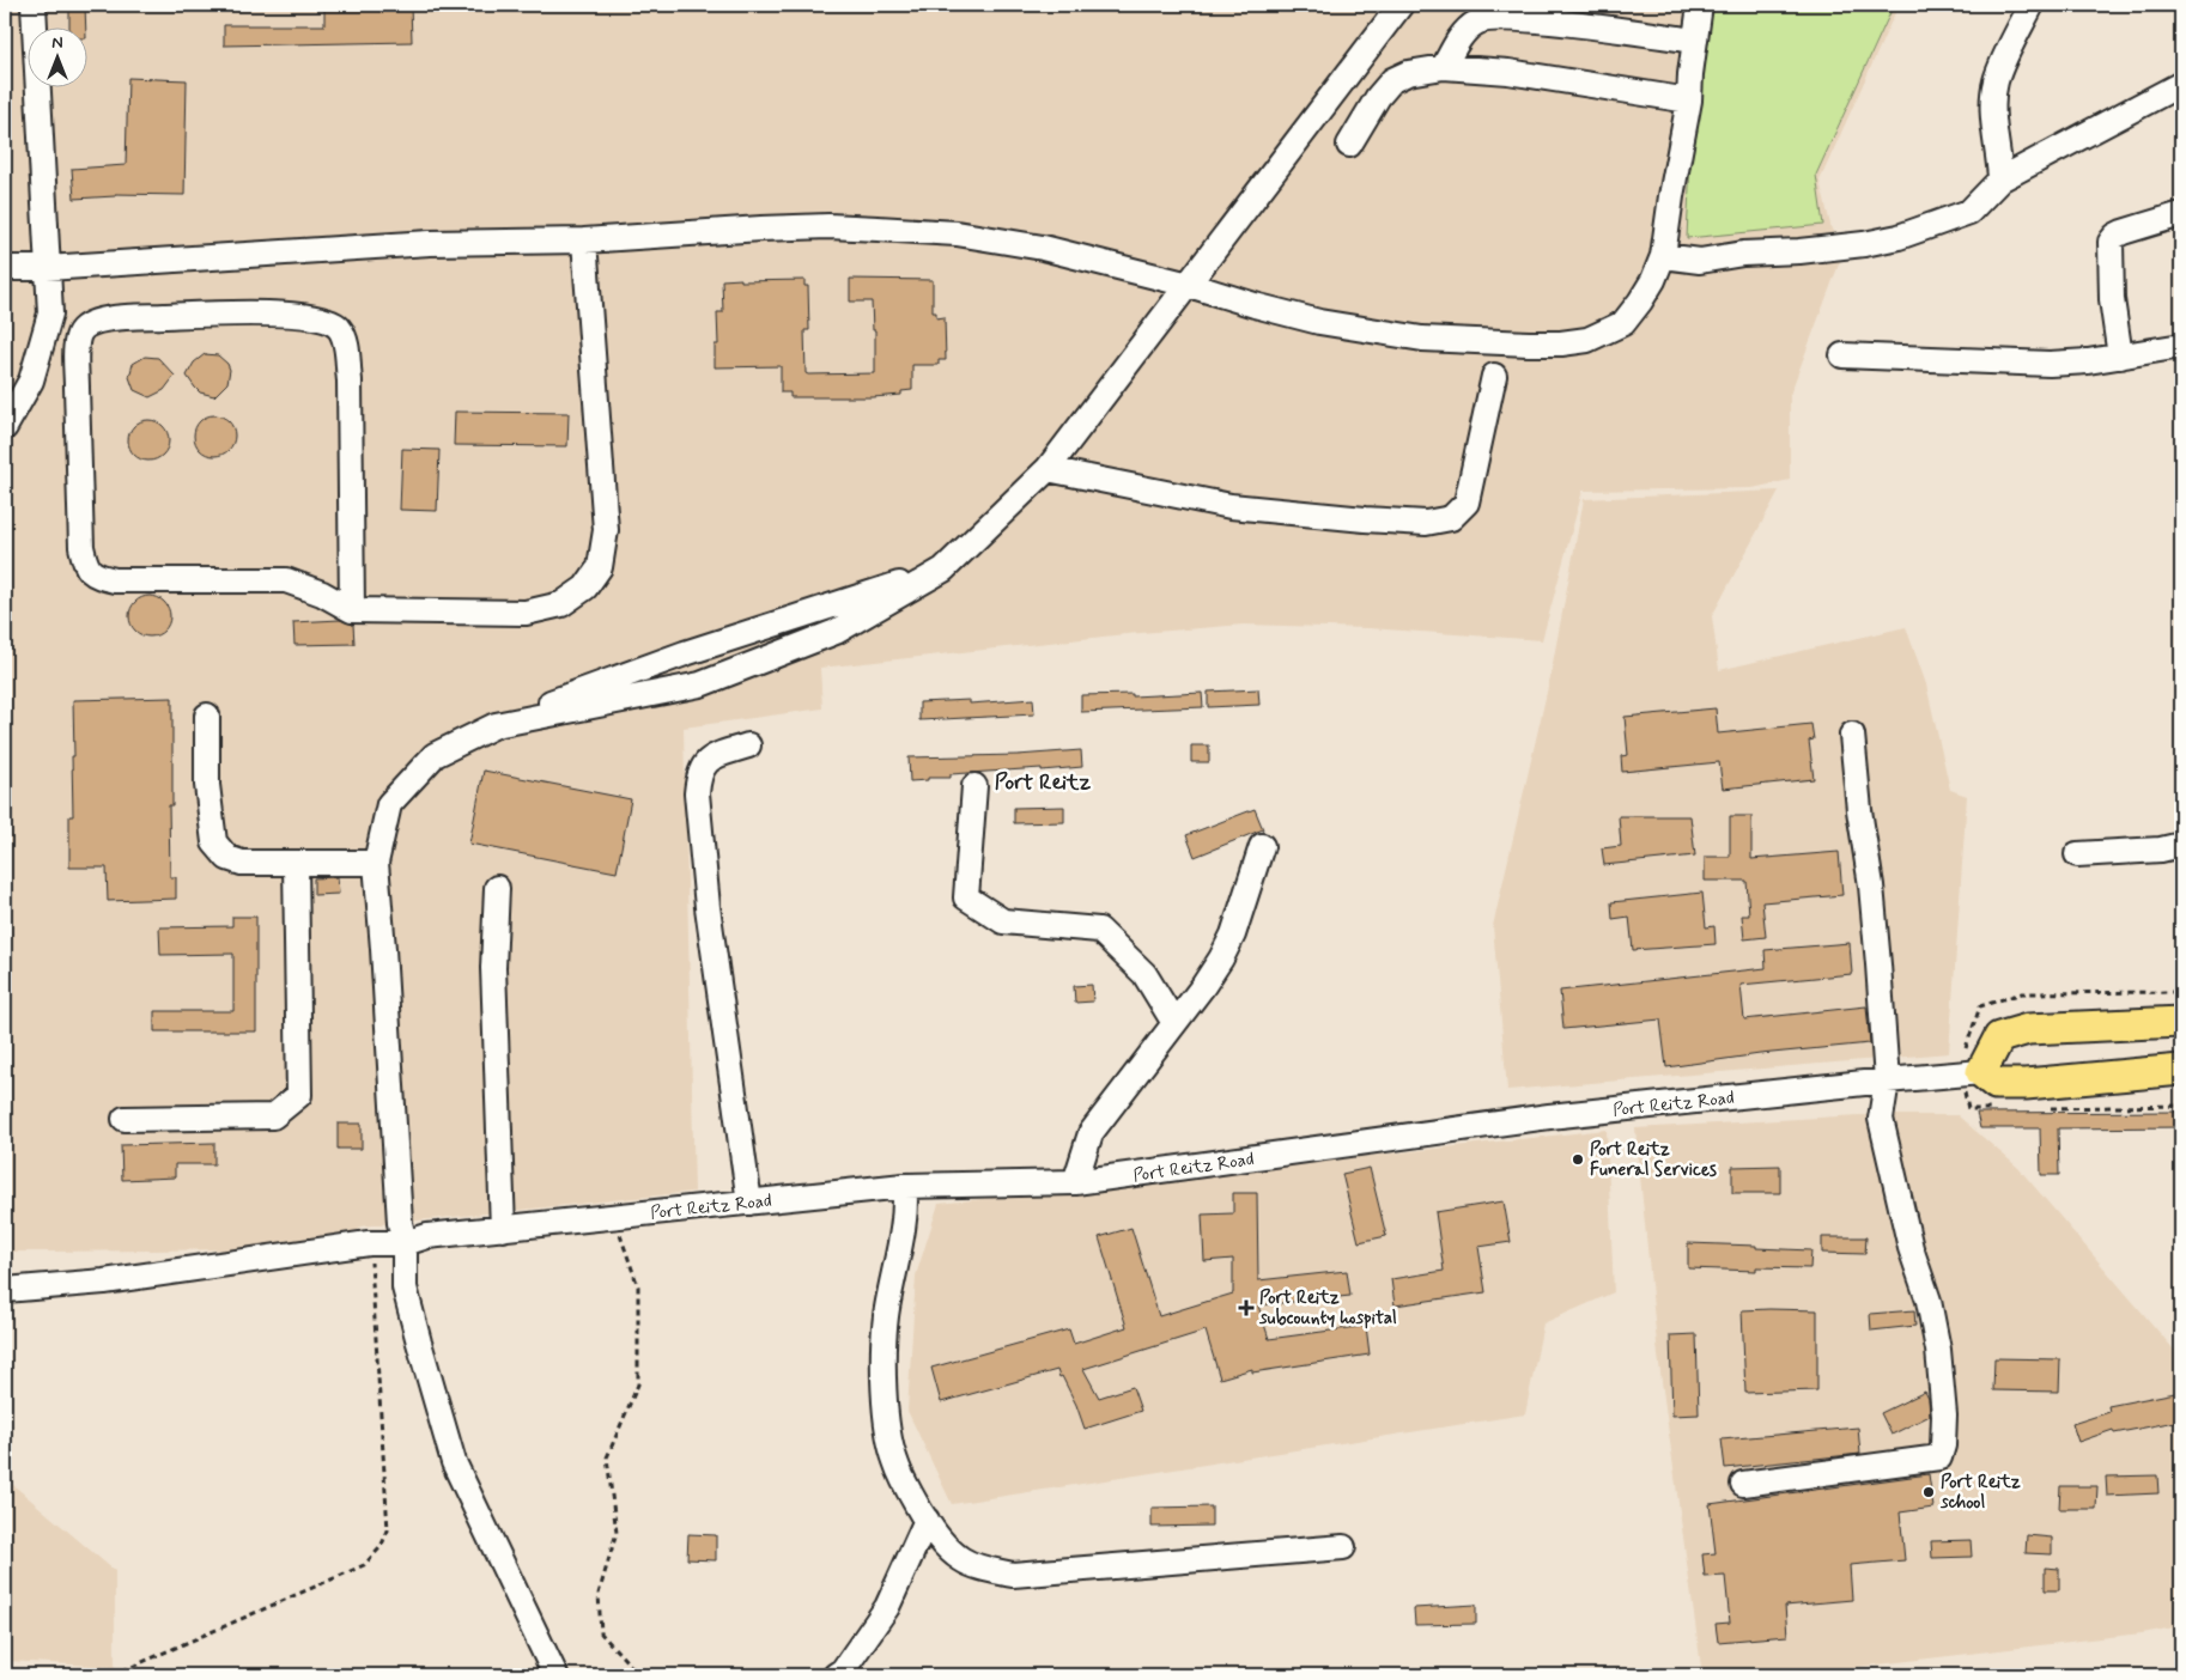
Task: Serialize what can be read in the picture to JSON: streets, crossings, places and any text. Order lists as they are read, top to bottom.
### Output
{
  "streets": {
    "main road": ["Port Reitz Road"]
  },
  "districts": ["Port Reitz"],
  "places": {
    "other": ["Port Reitz Funeral Services", "Port Reitz school"],
    "health": ["Port Reitz subcounty hospital"]
  },
  "north": "top"
}
